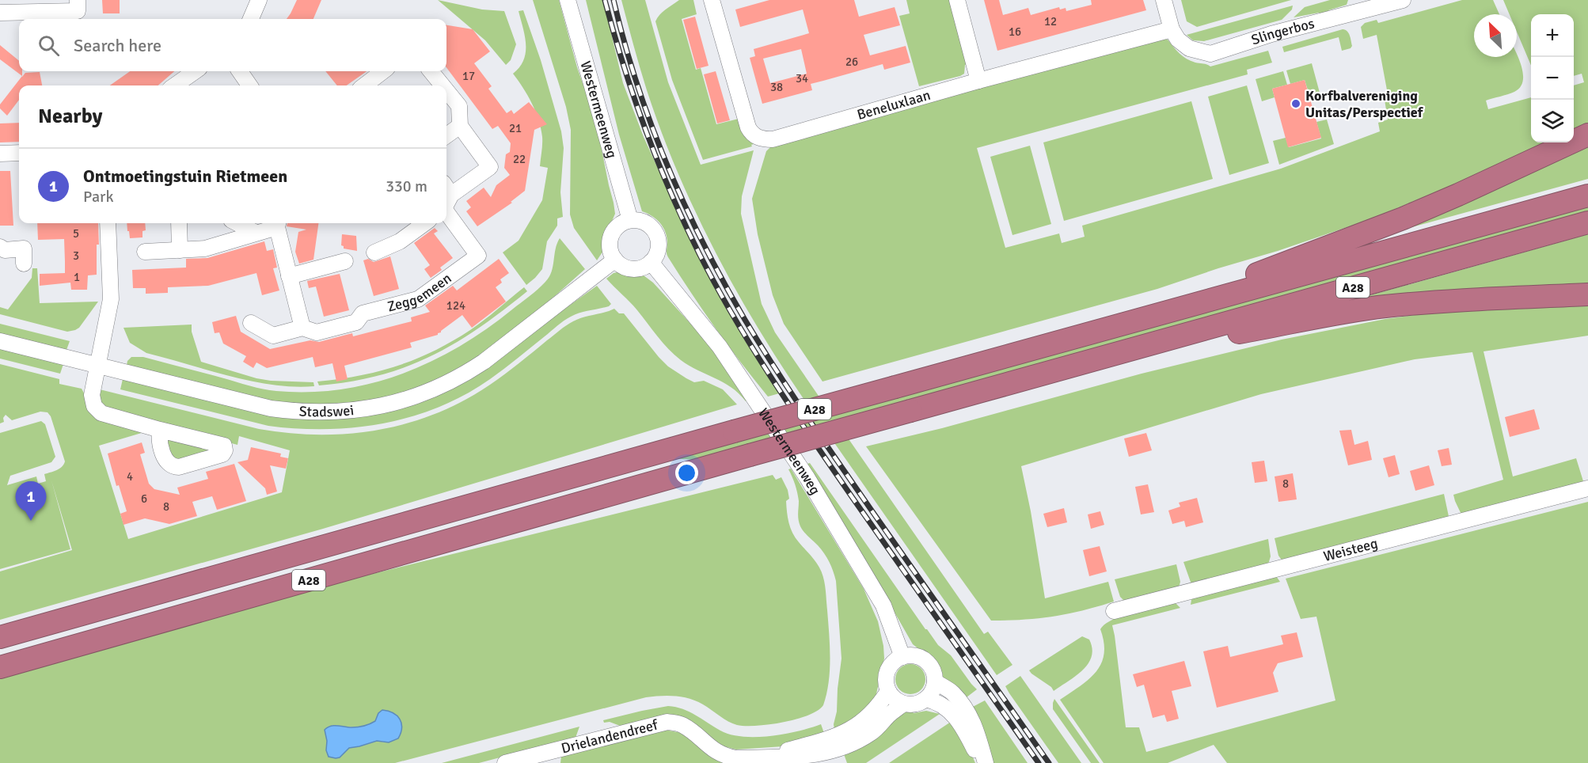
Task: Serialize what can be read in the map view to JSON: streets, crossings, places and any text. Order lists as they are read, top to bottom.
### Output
{
  "streets": {
    "highway": ["A28"],
    "street": [
      "Slingerbos",
      "Beneluxlaan",
      "Westermeenweg",
      "Zeggemeen",
      "Stadswei",
      "Weisteeg",
      "Drielandendreef"
    ]
  },
  "crossings": [
    ["Slingerbos", "Beneluxlaan"],
    ["Westermeenweg", "Stadswei"],
    ["Westermeenweg", "Drielandendreef"]
  ],
  "places": ["Korfbalvereniging Unitas/Perspectief"],
  "house_numbers": [
    "12",
    "16",
    "26",
    "17",
    "34",
    "38",
    "21",
    "22",
    "5",
    "3",
    "1",
    "124",
    "4",
    "8",
    "6",
    "8"
  ],
  "north": "top left",
  "page": {
    "map_buttons": ["+", "−"],
    "search": "Search here",
    "heading": "Nearby",
    "list": [
      {
        "mark": "1",
        "name": "Ontmoetingstuin Rietmeen",
        "note": "Park",
        "value": "330 m"
      }
    ],
    "pins": "1"
  }
}
